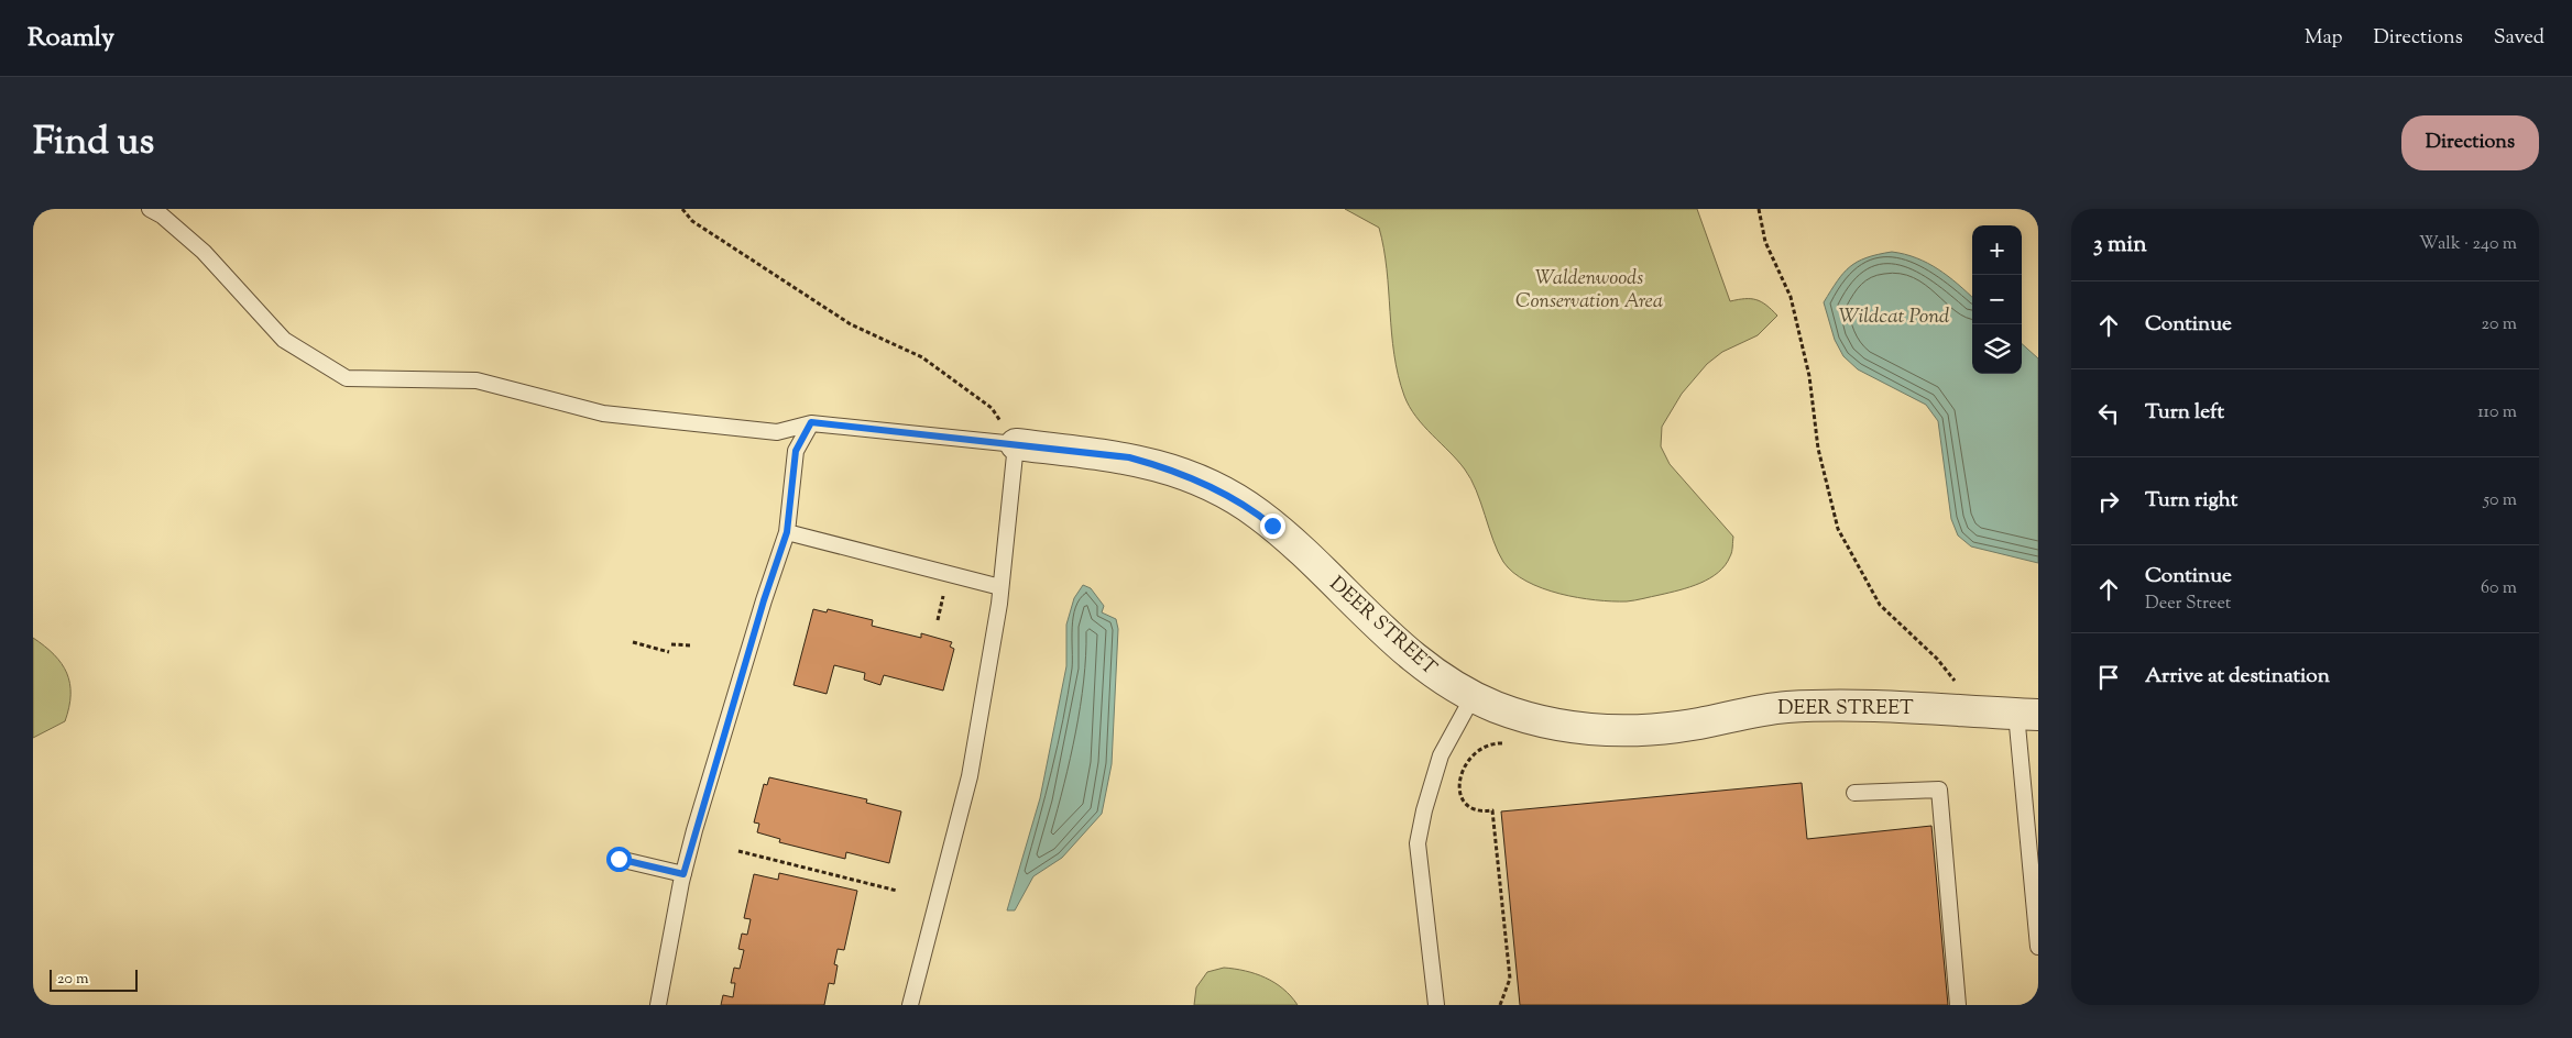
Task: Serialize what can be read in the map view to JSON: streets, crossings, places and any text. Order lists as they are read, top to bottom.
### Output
{
  "streets": {
    "street": ["DEER STREET"]
  },
  "water": ["Wildcat Pond"],
  "parks": ["Waldenwoods Conservation Area"],
  "scale_bar": "20 m",
  "page": {
    "header": "Roamly",
    "nav": ["Map", "Directions", "Saved"],
    "title": "Find us",
    "buttons": "Directions",
    "heading": ["3 min", "Walk · 240 m"],
    "map_buttons": ["+", "−"],
    "list": [
      ["Continue", "20 m"],
      ["Turn left", "110 m"],
      ["Turn right", "50 m"],
      ["Continue", "Deer Street", "60 m"],
      "Arrive at destination"
    ],
    "scale": "20 m"
  }
}
